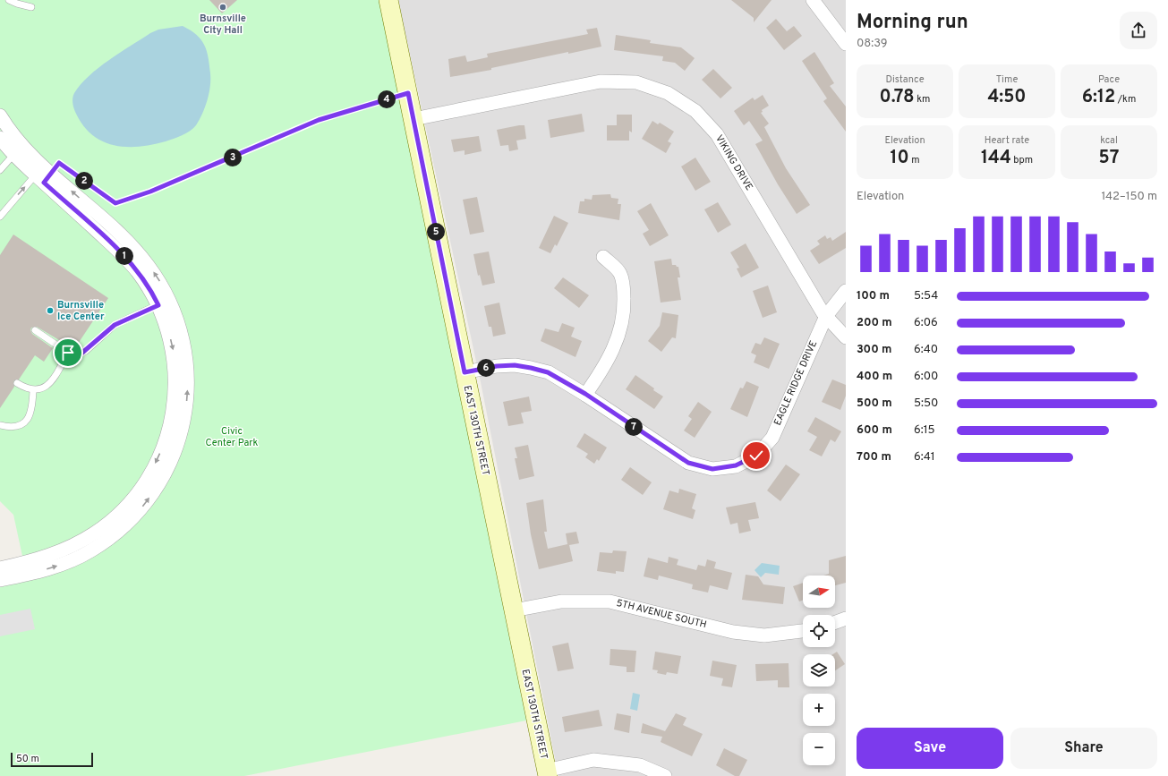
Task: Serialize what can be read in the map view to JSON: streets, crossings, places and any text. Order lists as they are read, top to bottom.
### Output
{
  "streets": {
    "street": [
      "VIKING DRIVE",
      "EAGLE RIDGE DRIVE",
      "EAST 130TH STREET",
      "5TH AVENUE SOUTH"
    ]
  },
  "crossings": [
    ["VIKING DRIVE", "EAGLE RIDGE DRIVE"],
    ["VIKING DRIVE", "EAST 130TH STREET"],
    ["EAGLE RIDGE DRIVE", "EAST 130TH STREET"],
    ["EAST 130TH STREET", "5TH AVENUE SOUTH"]
  ],
  "parks": ["Civic Center Park"],
  "places": ["Burnsville City Hall", "Burnsville Ice Center"],
  "scale_bar": "50 m",
  "north": "right",
  "page": {
    "heading": ["Morning run", "08:39"],
    "stats": [
      ["Distance", "0.78 km"],
      ["Time", "4:50"],
      ["Pace", "6:12 /km"],
      ["Elevation", "10 m"],
      ["Heart rate", "144 bpm"],
      ["kcal", "57"]
    ],
    "pins": [
      "4",
      "3",
      "2",
      "5",
      "1",
      "6",
      "7"
    ],
    "chart": ["Elevation", "142–150 m"],
    "list": [
      {
        "name": "100 m",
        "note": "5:54"
      },
      {
        "name": "200 m",
        "note": "6:06"
      },
      {
        "name": "300 m",
        "note": "6:40"
      },
      {
        "name": "400 m",
        "note": "6:00"
      },
      {
        "name": "500 m",
        "note": "5:50"
      },
      {
        "name": "600 m",
        "note": "6:15"
      },
      {
        "name": "700 m",
        "note": "6:41"
      }
    ],
    "map_buttons": ["+", "−"],
    "buttons": ["Save", "Share"],
    "scale": "50 m"
  }
}
